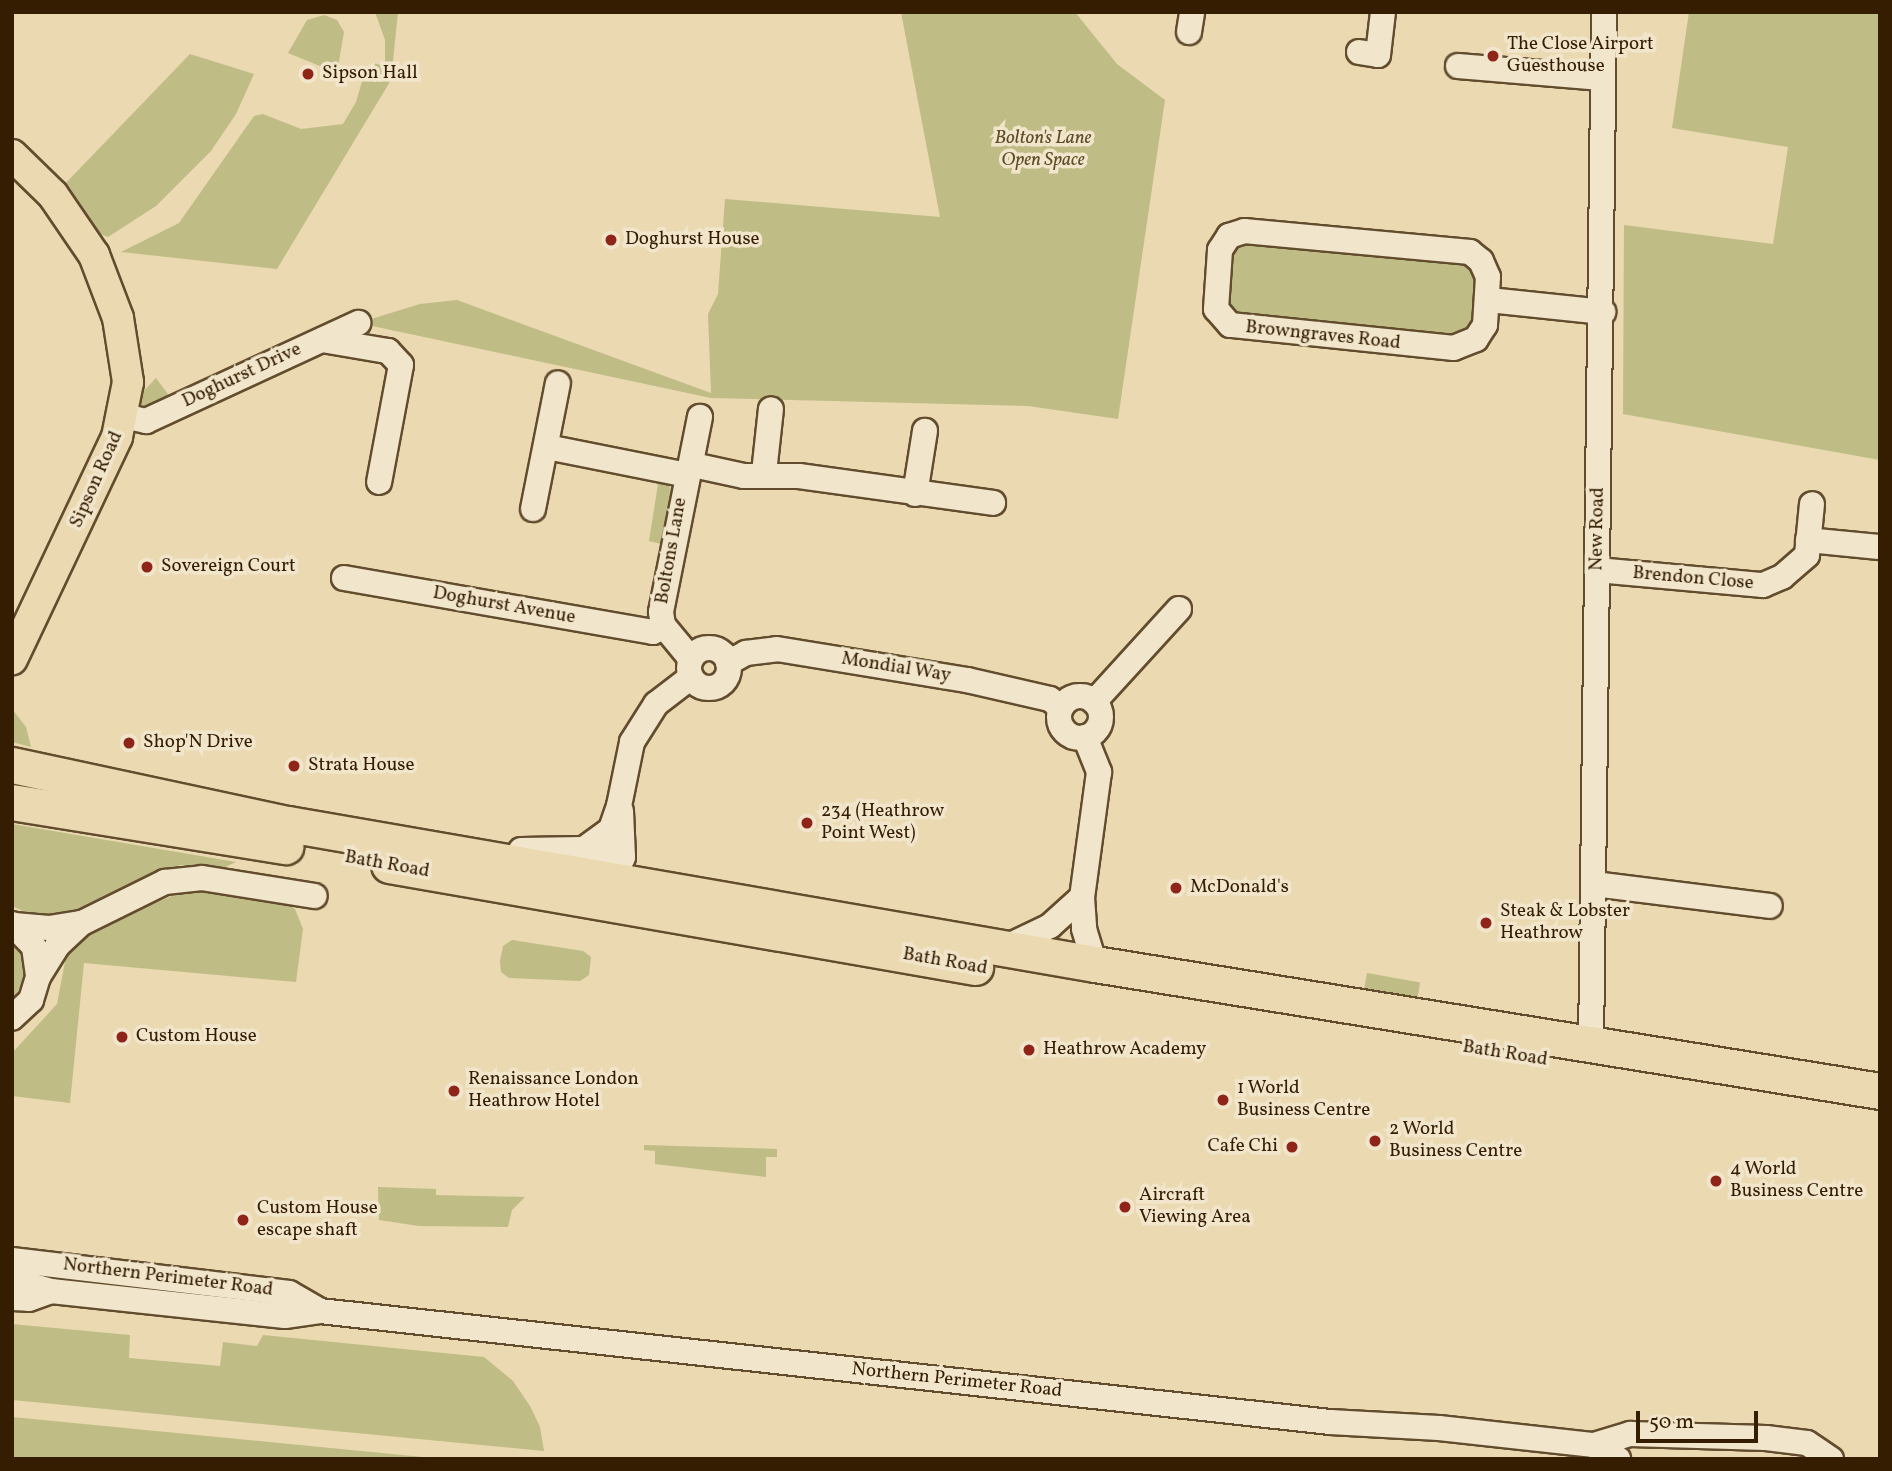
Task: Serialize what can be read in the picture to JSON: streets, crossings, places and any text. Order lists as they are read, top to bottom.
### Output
{
  "streets": {
    "highway": ["Bath Road"],
    "main road": ["Sipson Road"],
    "street": [
      "Browngraves Road",
      "Doghurst Drive",
      "New Road",
      "Boltons Lane",
      "Brendon Close",
      "Doghurst Avenue",
      "Mondial Way",
      "Northern Perimeter Road"
    ]
  },
  "crossings": [
    ["Doghurst Drive", "Sipson Road"],
    ["New Road", "Brendon Close"],
    ["New Road", "Bath Road"],
    ["Boltons Lane", "Doghurst Avenue"],
    ["Boltons Lane", "Mondial Way"]
  ],
  "parks": ["Bolton's Lane Open Space"],
  "places": [
    "The Close Airport Guesthouse",
    "Sipson Hall",
    "Doghurst House",
    "Sovereign Court",
    "Shop'N Drive",
    "Strata House",
    "234 (Heathrow Point West)",
    "McDonald's",
    "Steak & Lobster Heathrow",
    "Custom House",
    "Heathrow Academy",
    "Renaissance London Heathrow Hotel",
    "1 World Business Centre",
    "2 World Business Centre",
    "Cafe Chi",
    "4 World Business Centre",
    "Aircraft Viewing Area",
    "Custom House escape shaft"
  ],
  "scale_bar": "50 m"
}
